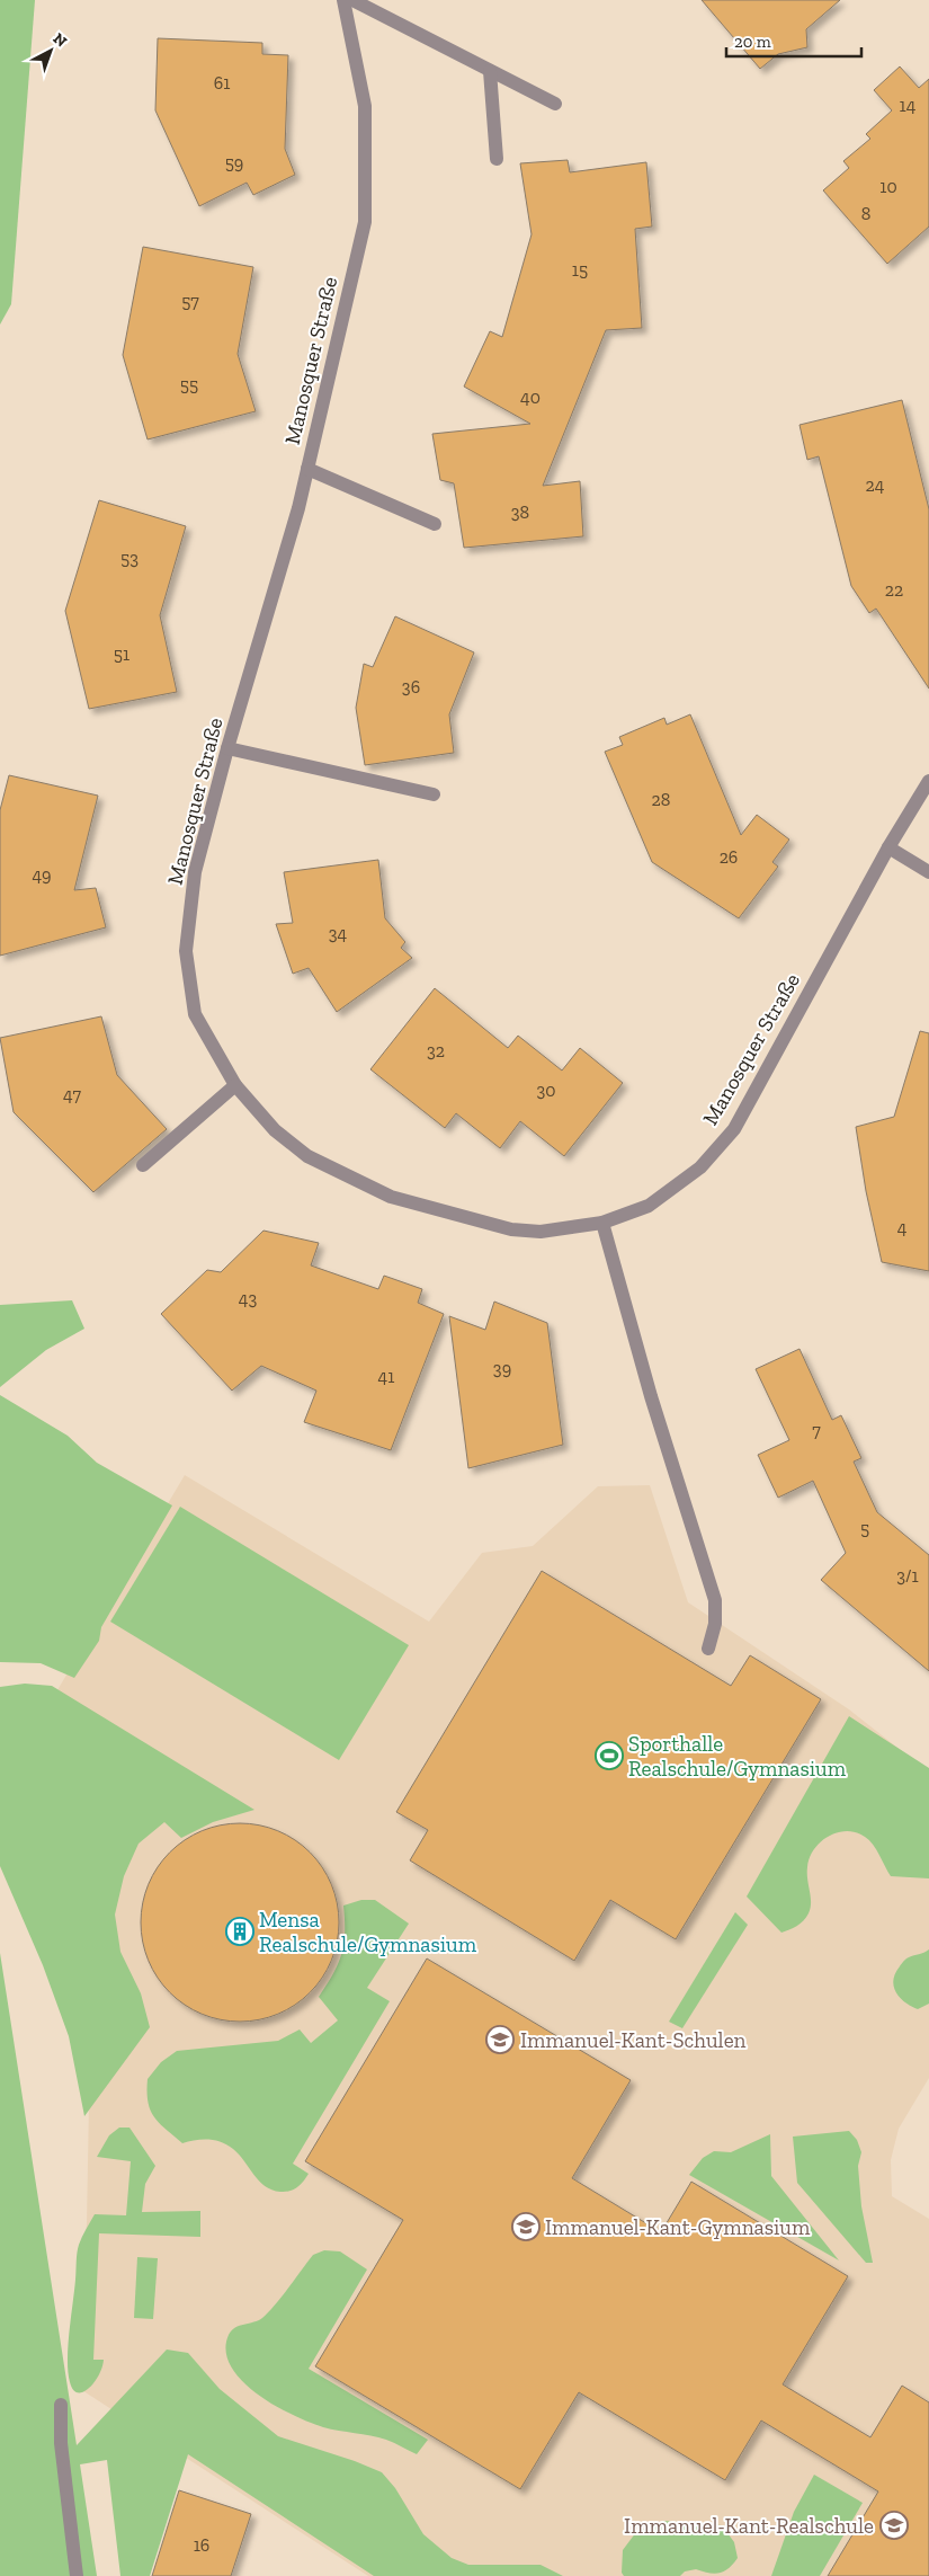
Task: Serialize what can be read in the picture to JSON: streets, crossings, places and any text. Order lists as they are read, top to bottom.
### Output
{
  "streets": {
    "street": ["Manosquer Straße"]
  },
  "places": {
    "sports": ["Sporthalle Realschule/Gymnasium"],
    "building": ["Mensa Realschule/Gymnasium"],
    "school or university": ["Immanuel-Kant-Schulen", "Immanuel-Kant-Gymnasium", "Immanuel-Kant-Realschule"]
  },
  "house_numbers": [
    "61",
    "14",
    "59",
    "10",
    "8",
    "15",
    "57",
    "55",
    "40",
    "24",
    "38",
    "53",
    "22",
    "51",
    "36",
    "28",
    "26",
    "49",
    "34",
    "32",
    "30",
    "47",
    "4",
    "43",
    "39",
    "41",
    "7",
    "5",
    "3/1",
    "16"
  ],
  "scale_bar": "20 m",
  "north": "top right"
}
